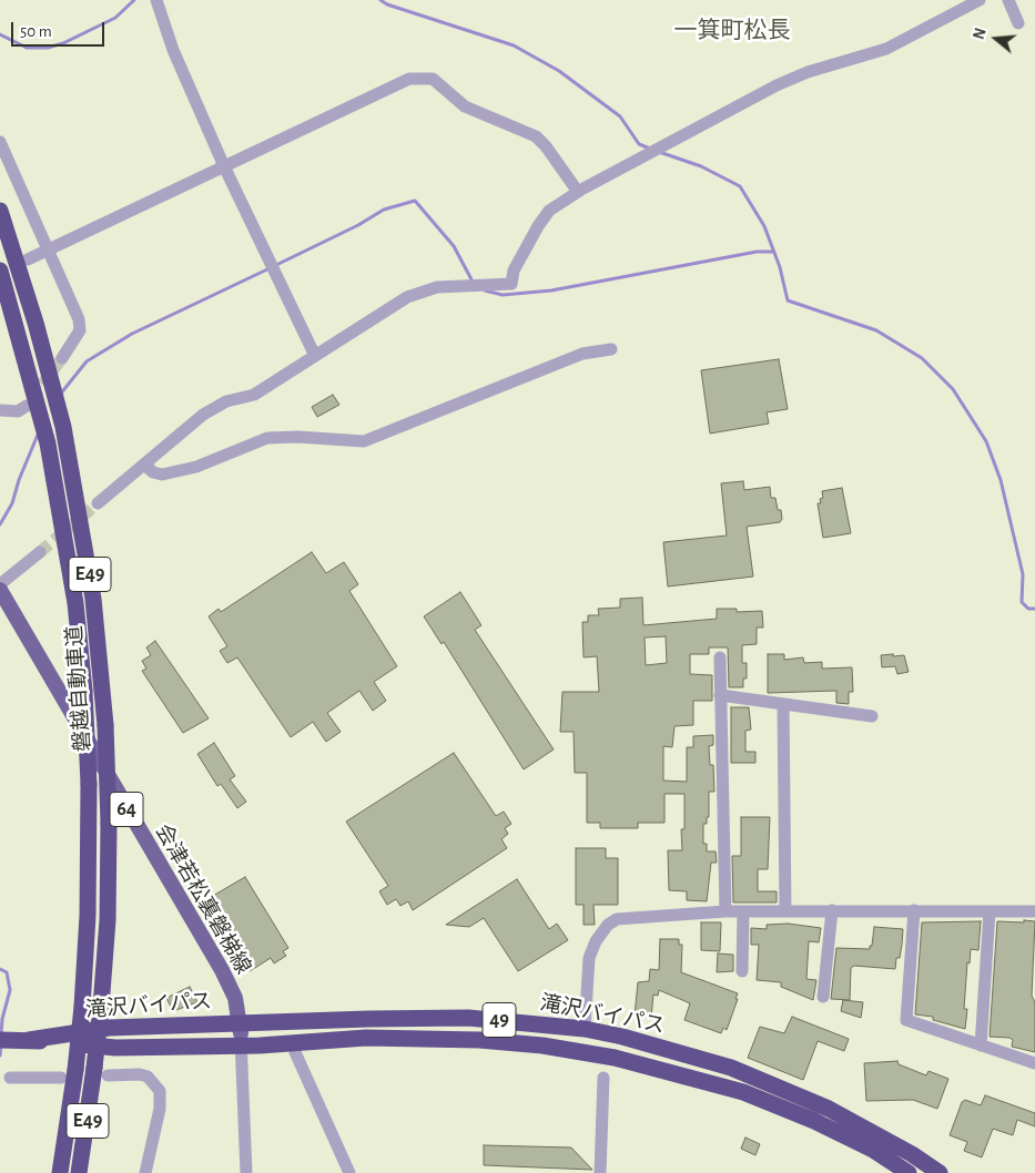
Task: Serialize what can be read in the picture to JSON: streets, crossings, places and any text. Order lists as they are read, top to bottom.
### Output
{
  "streets": {
    "highway": [
      "E49",
      "磐越自動車道",
      "滝沢バイパス",
      "49"
    ],
    "main road": ["64", "会津若松裏磐梯線"]
  },
  "crossings": [
    ["会津若松裏磐梯線", "滝沢バイパス"]
  ],
  "districts": ["一箕町松長"],
  "scale_bar": "50 m",
  "north": "left"
}
